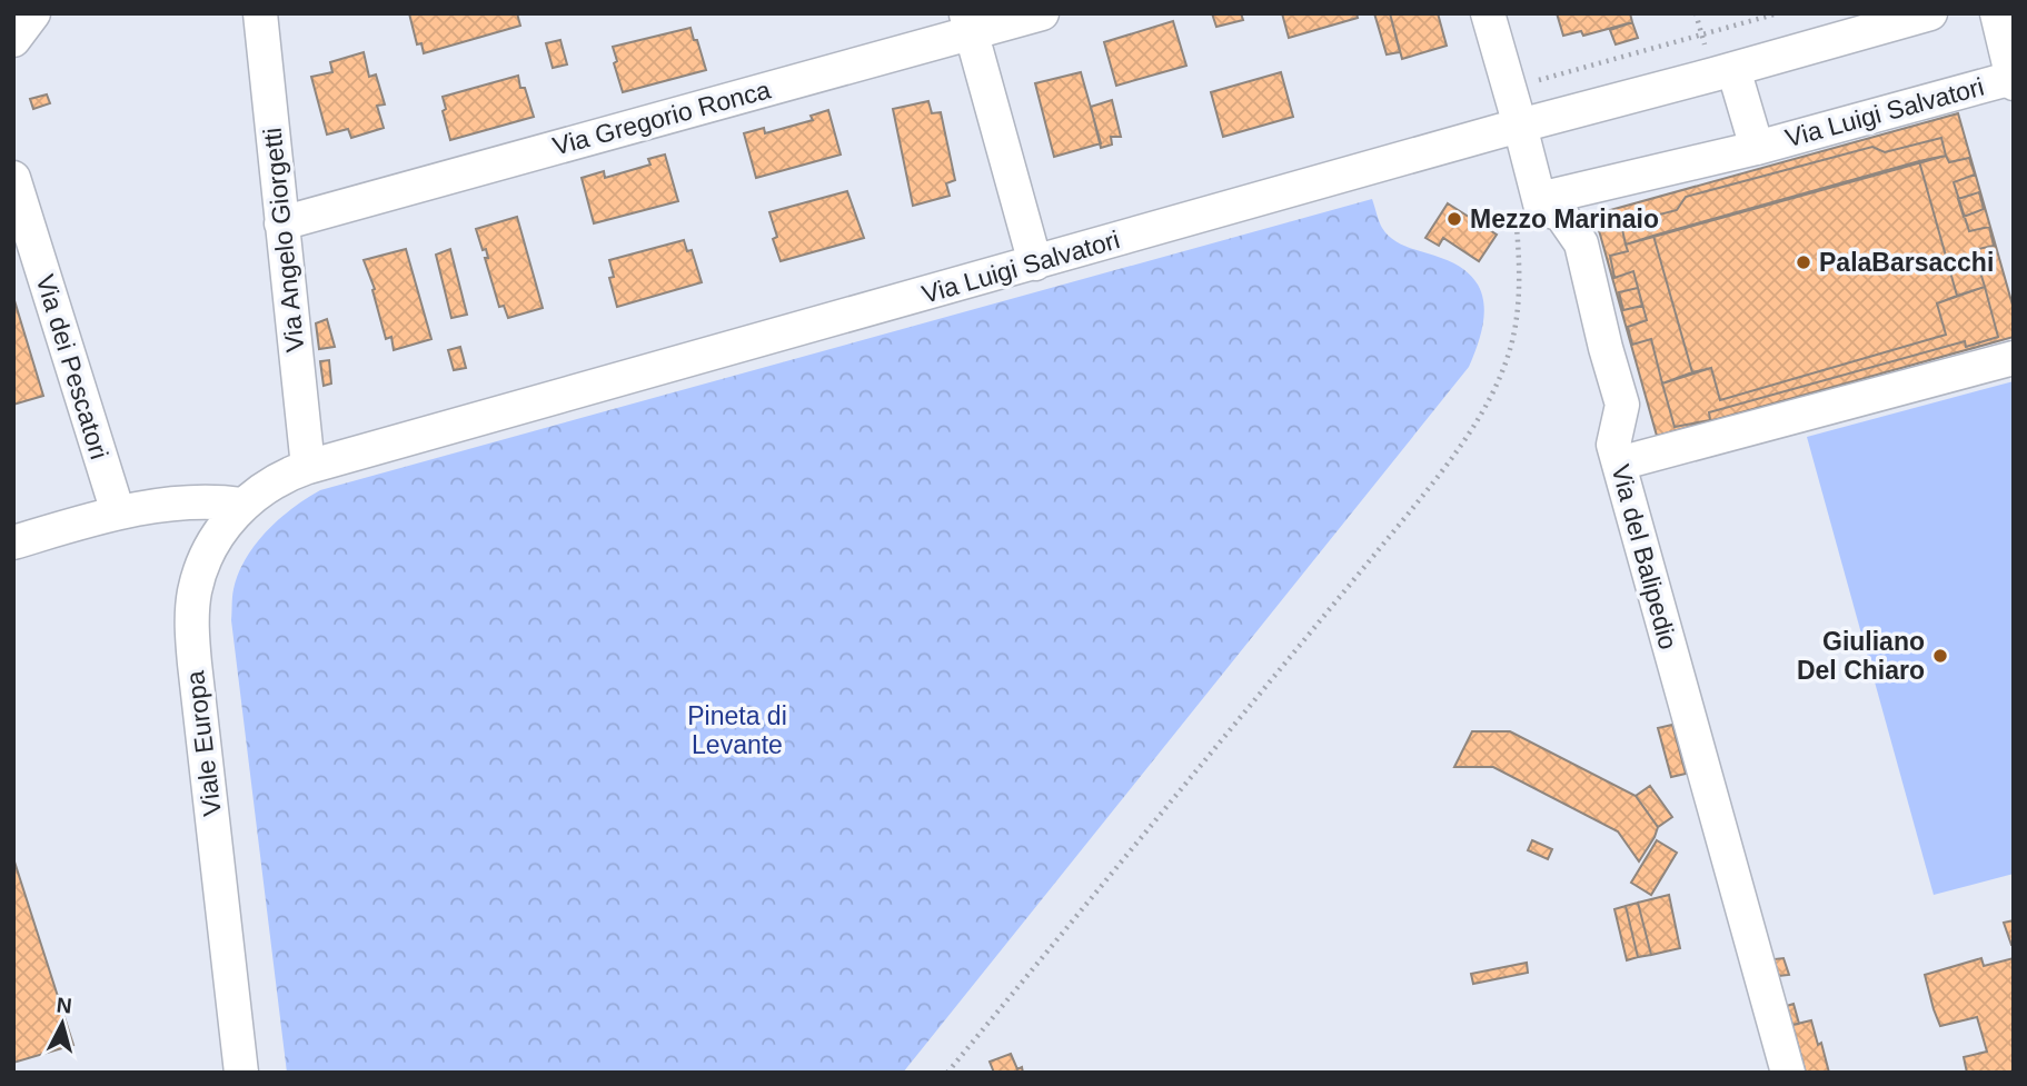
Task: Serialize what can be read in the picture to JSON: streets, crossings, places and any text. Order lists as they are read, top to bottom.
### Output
{
  "streets": {
    "street": [
      "Via Luigi Salvatori",
      "Via Gregorio Ronca",
      "Via Angelo Giorgetti",
      "Via dei Pescatori",
      "Via del Balipedio",
      "Viale Europa"
    ]
  },
  "crossings": [
    ["Via Luigi Salvatori", "Via Angelo Giorgetti"],
    ["Via Luigi Salvatori", "Via del Balipedio"],
    ["Via Luigi Salvatori", "Viale Europa"],
    ["Via Gregorio Ronca", "Via Angelo Giorgetti"],
    ["Via Angelo Giorgetti", "Viale Europa"]
  ],
  "parks": ["Pineta di Levante"],
  "places": ["Mezzo Marinaio", "PalaBarsacchi", "Giuliano Del Chiaro"],
  "north": "top"
}
